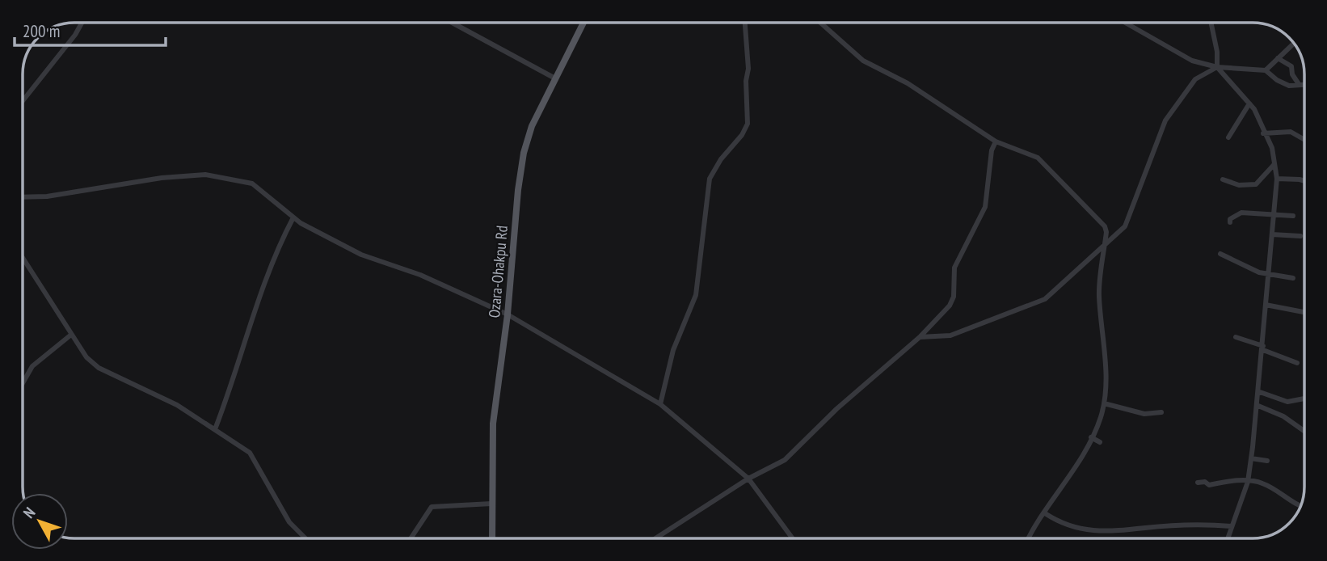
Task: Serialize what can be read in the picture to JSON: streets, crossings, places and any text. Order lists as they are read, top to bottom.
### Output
{
  "streets": {
    "main road": ["Ozara-Ohakpu Rd"]
  },
  "scale_bar": "200 m",
  "north": "top left"
}
